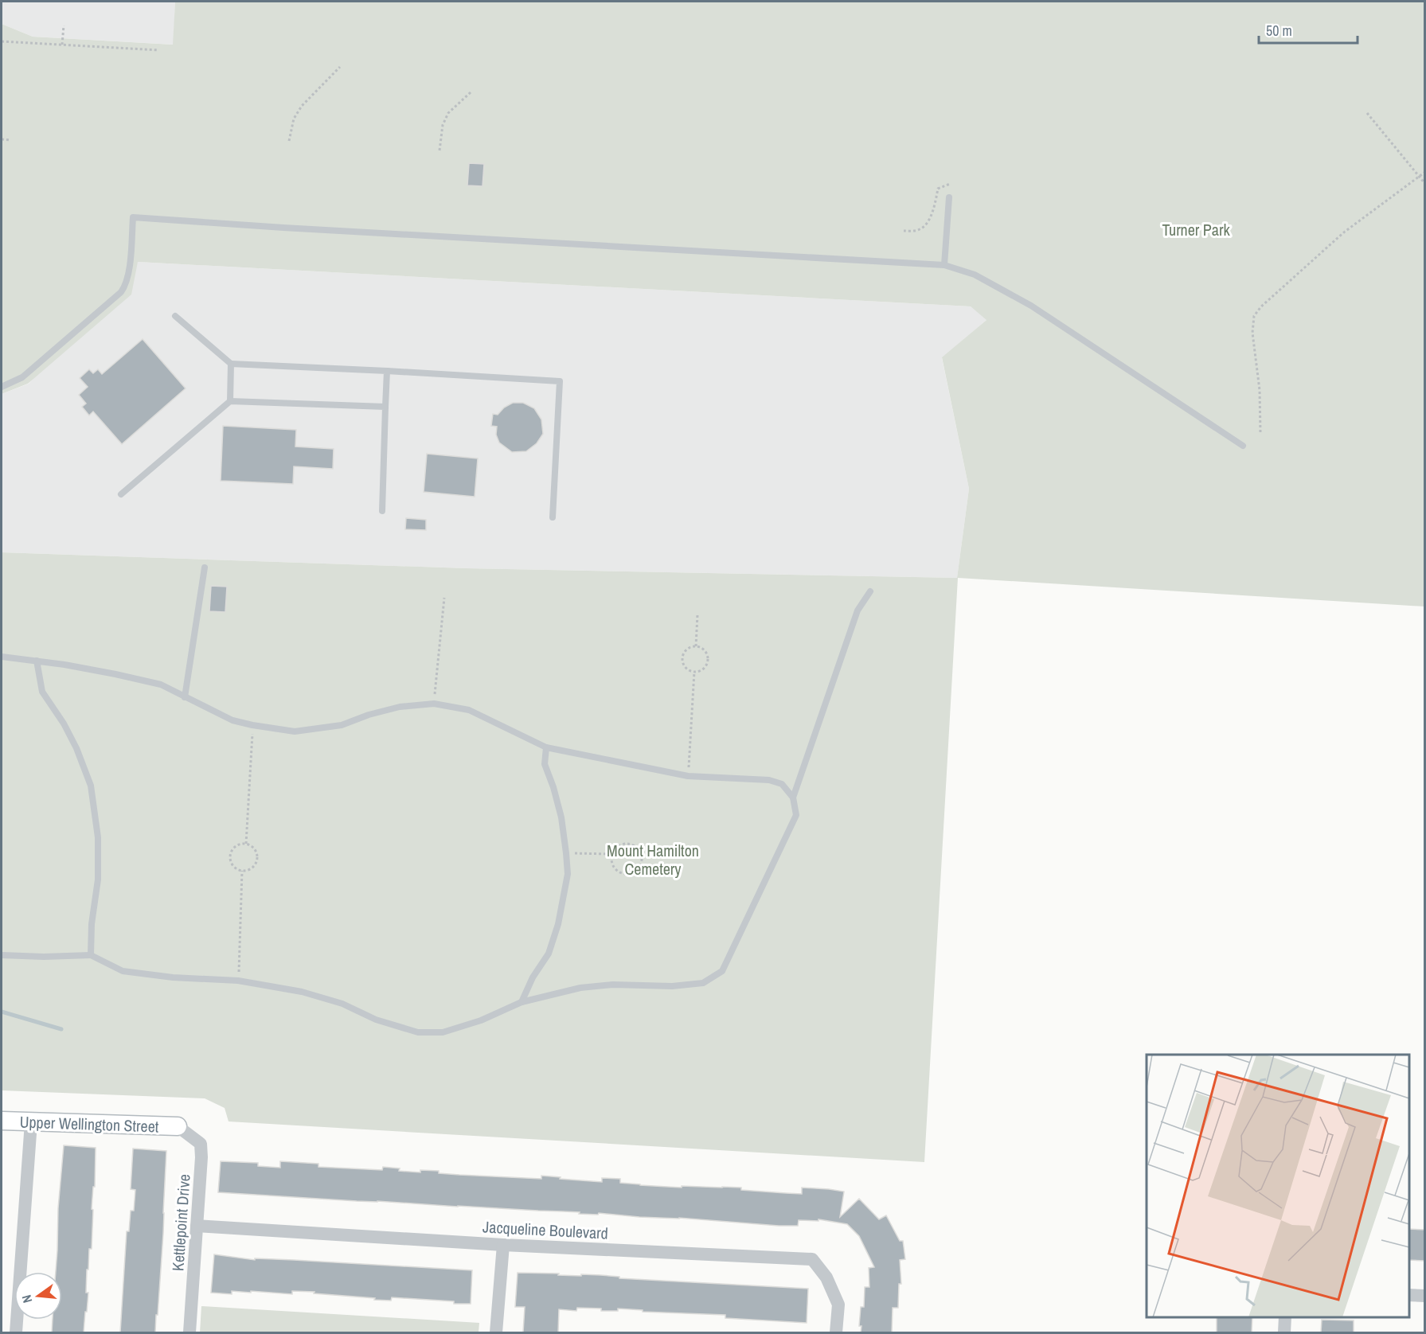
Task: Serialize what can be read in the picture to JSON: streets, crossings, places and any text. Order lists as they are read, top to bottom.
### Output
{
  "streets": {
    "street": ["Upper Wellington Street", "Kettlepoint Drive", "Jacqueline Boulevard"]
  },
  "crossings": [
    ["Upper Wellington Street", "Kettlepoint Drive"],
    ["Kettlepoint Drive", "Jacqueline Boulevard"]
  ],
  "parks": ["Turner Park", "Mount Hamilton Cemetery"],
  "scale_bar": "50 m",
  "north": "left"
}
